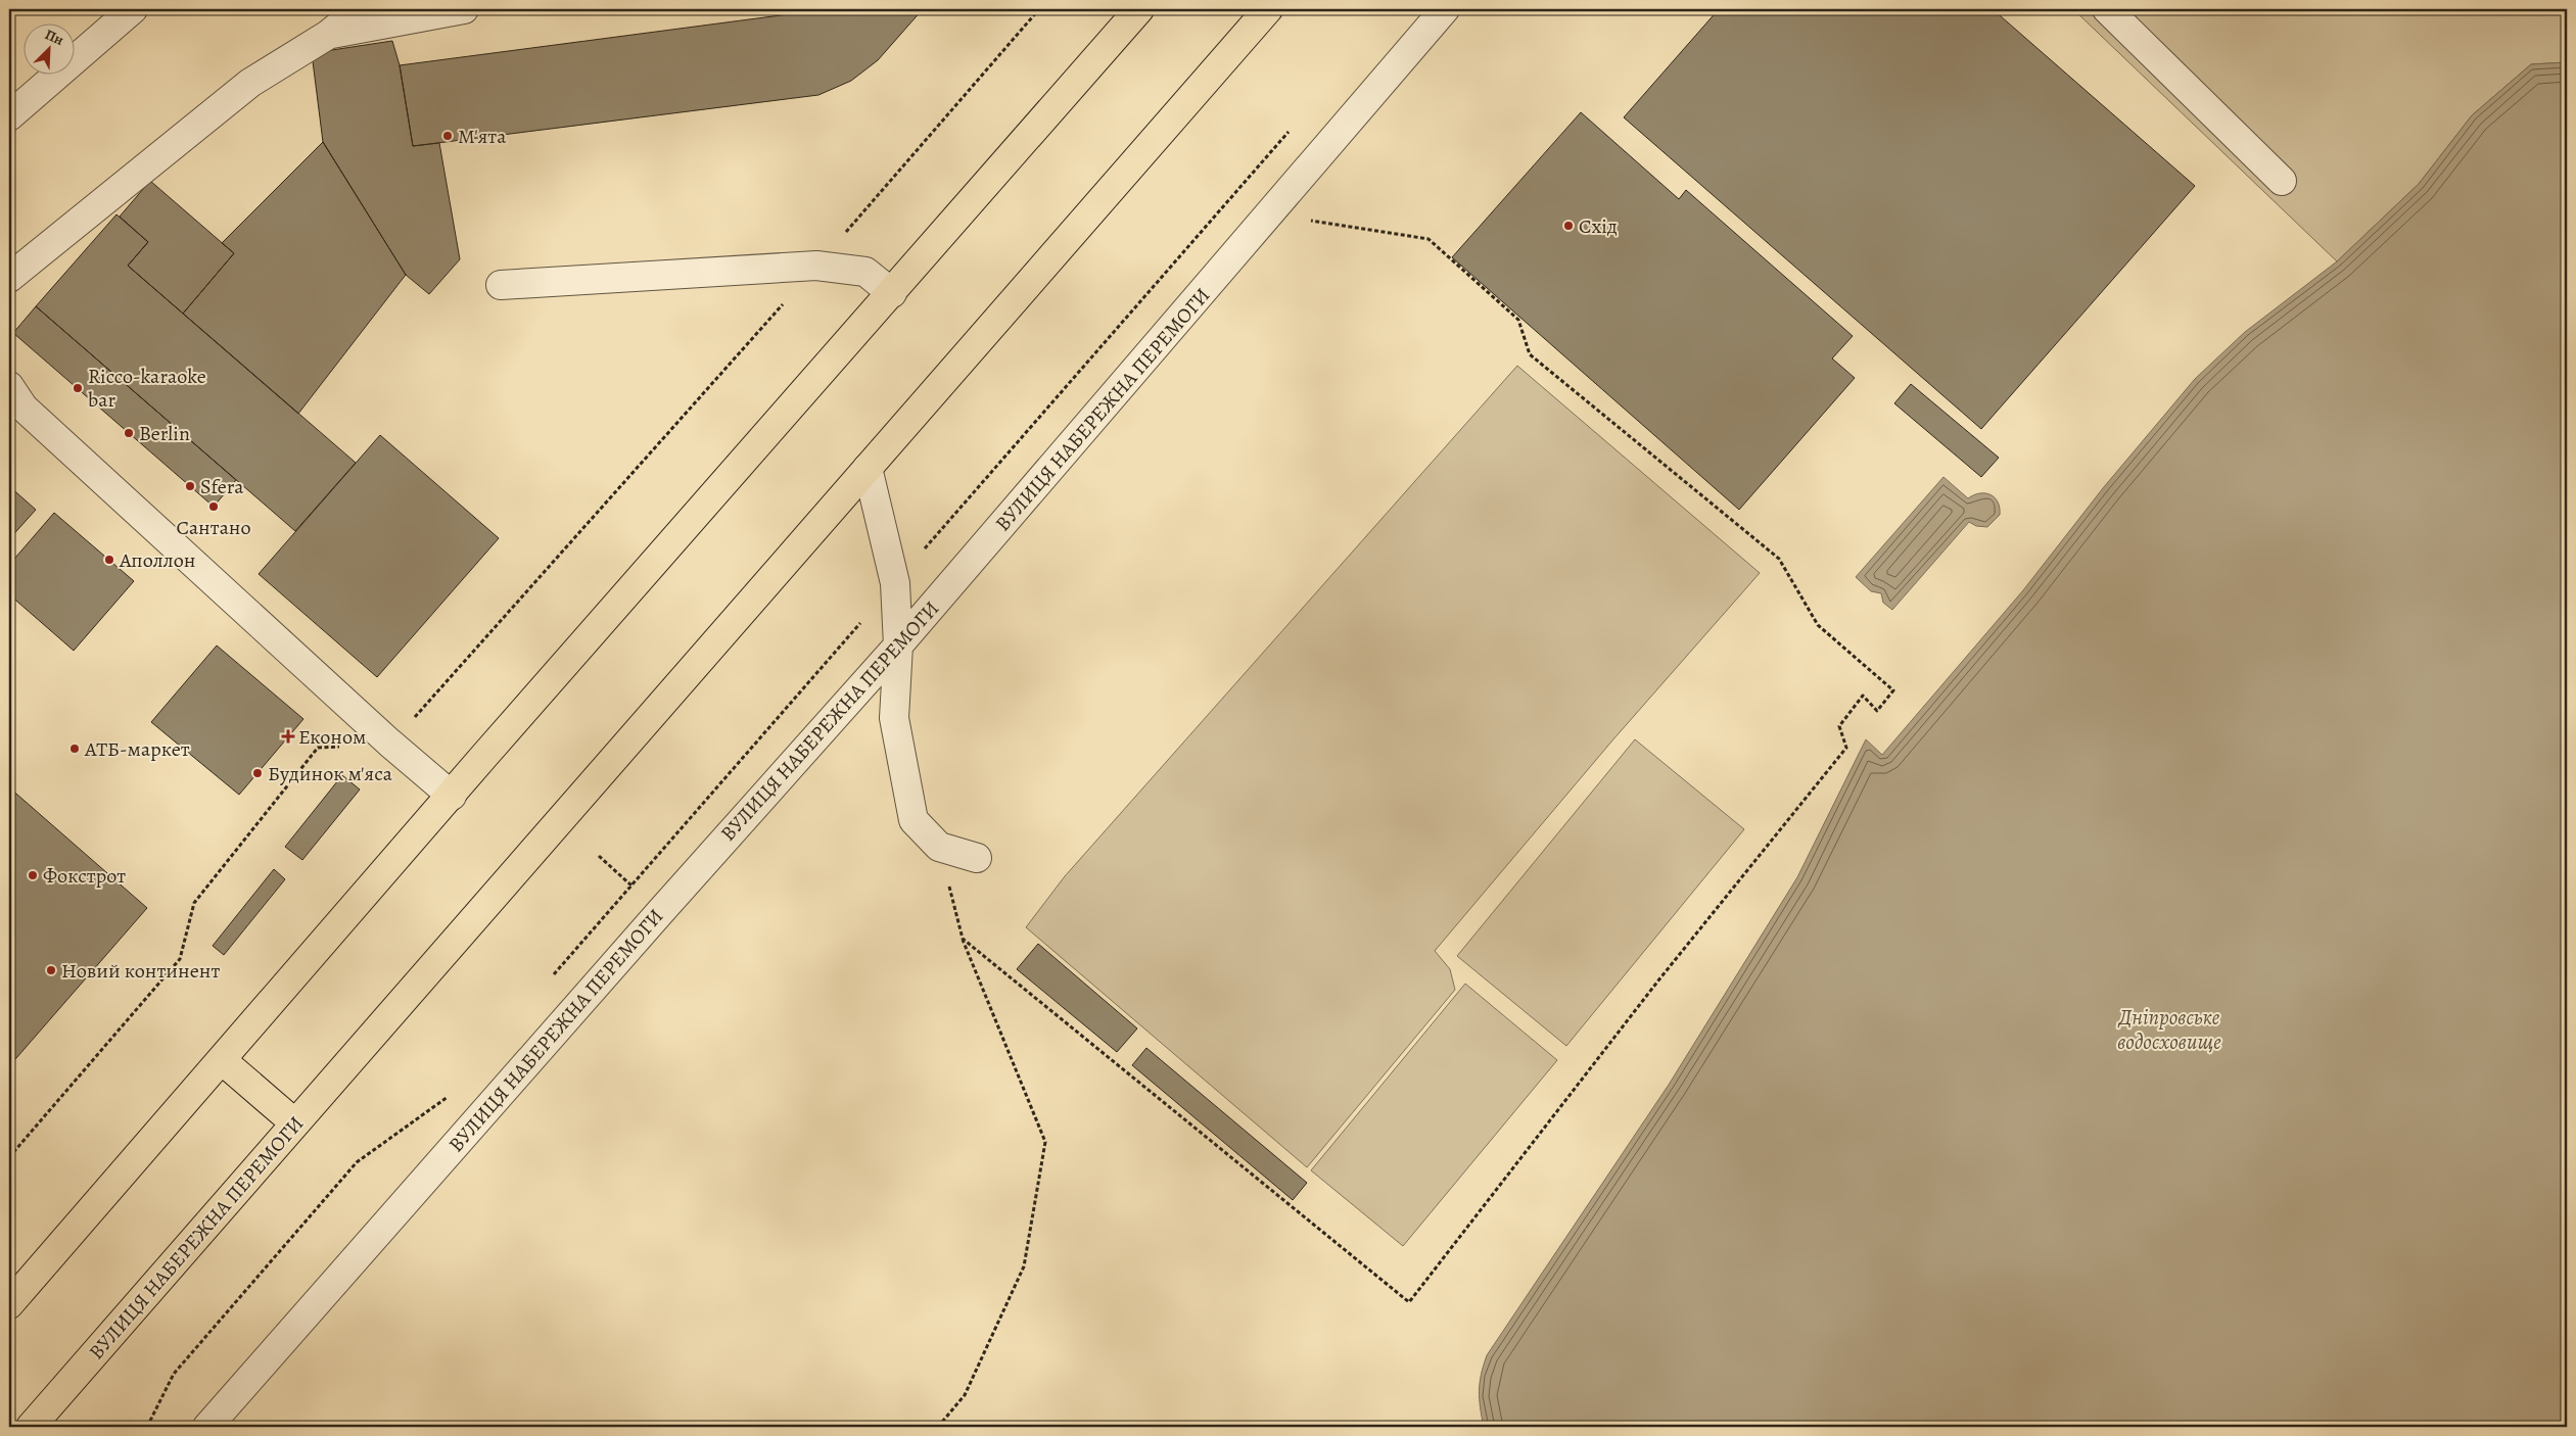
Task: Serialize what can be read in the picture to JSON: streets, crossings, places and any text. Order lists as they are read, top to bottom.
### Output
{
  "streets": {
    "main road": ["ВУЛИЦЯ НАБЕРЕЖНА ПЕРЕМОГИ"]
  },
  "water": ["Дніпровське водосховище"],
  "places": {
    "other": [
      "М'ята",
      "Схід",
      "Ricco-karaoke bar",
      "Berlin",
      "Sfera",
      "Сантано",
      "Аполлон",
      "АТБ-маркет",
      "Будинок м'яса",
      "Фокстрот",
      "Новий континент"
    ],
    "health": ["Економ"]
  },
  "north": "top right"
}
